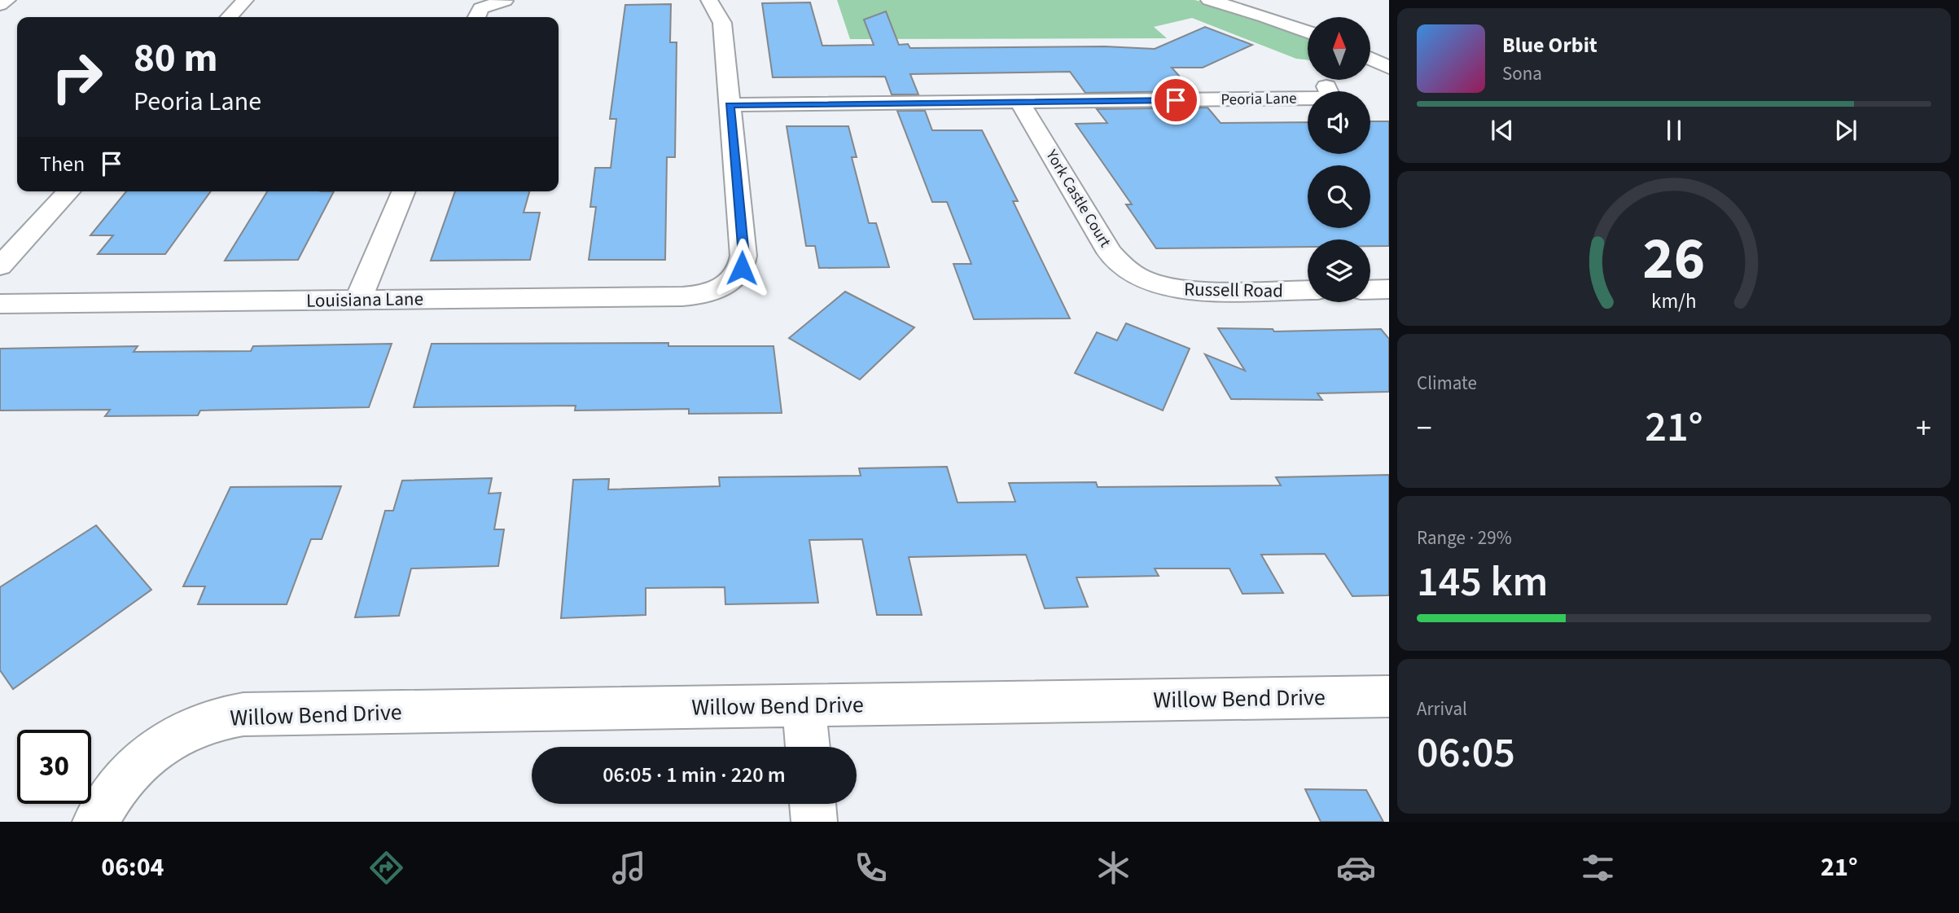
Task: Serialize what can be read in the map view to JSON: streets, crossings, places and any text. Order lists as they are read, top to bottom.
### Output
{
  "streets": {
    "street": [
      "Peoria Lane",
      "York Castle Court",
      "Russell Road",
      "Louisiana Lane",
      "Willow Bend Drive"
    ]
  },
  "crossings": [
    ["Peoria Lane", "York Castle Court"],
    ["Peoria Lane", "Louisiana Lane"],
    ["York Castle Court", "Russell Road"]
  ],
  "north": "top",
  "page": {
    "turn": ["80 m", "Peoria Lane"],
    "song": ["Blue Orbit", "Sona"],
    "then": "Then",
    "tile": [
      "Climate",
      ["Range · 29%", "145 km"],
      ["Arrival", "06:05"]
    ],
    "heat": ["−", "21°", "+"],
    "limit": "30",
    "trip": "06:05 · 1 min · 220 m",
    "tabs": ["06:04", "21°"],
    "gauge": ["26", "km/h"]
  }
}
